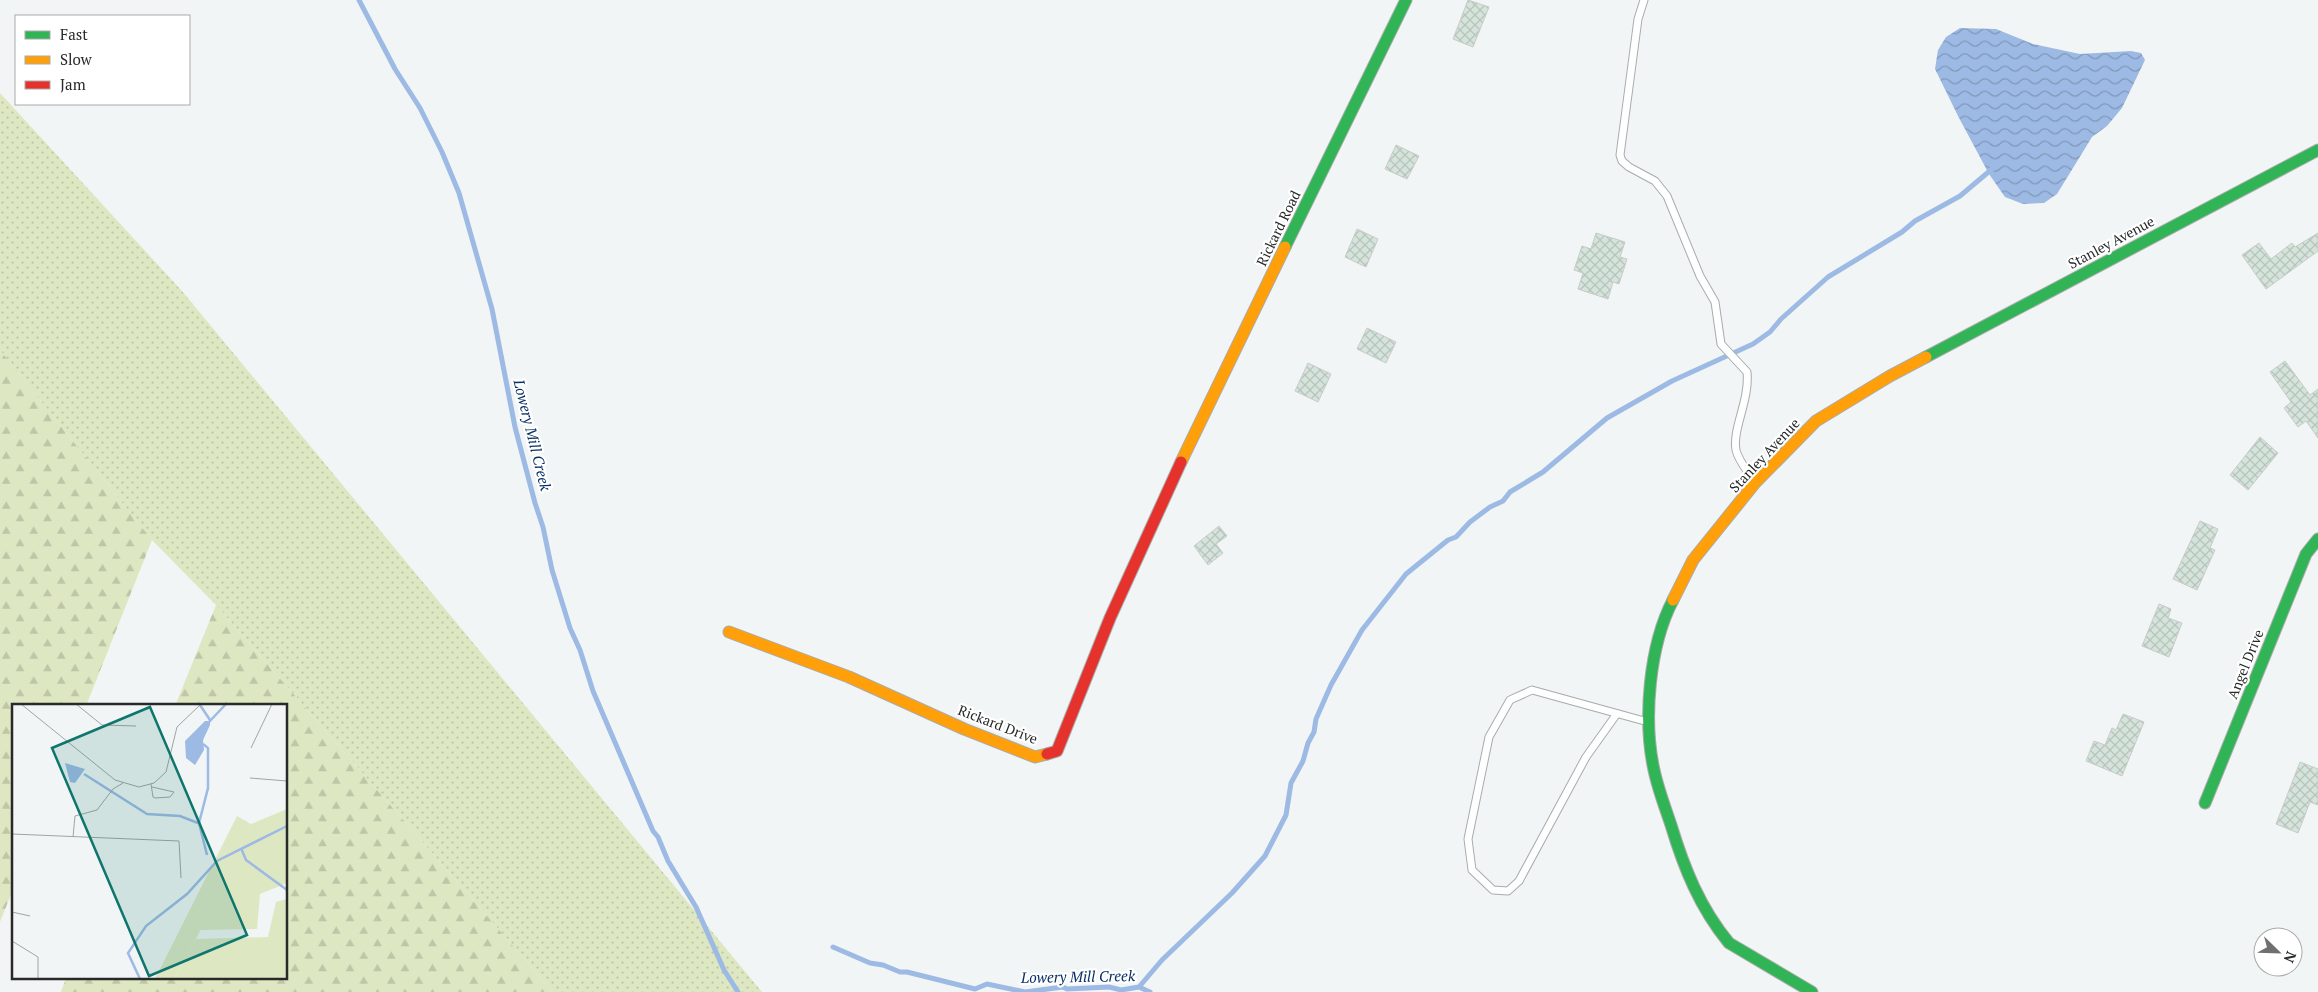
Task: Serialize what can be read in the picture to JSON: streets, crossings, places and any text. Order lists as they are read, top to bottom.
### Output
{
  "streets": {
    "street": [
      "Rickard Road",
      "Stanley Avenue",
      "Angel Drive",
      "Rickard Drive"
    ]
  },
  "crossings": [
    ["Rickard Road", "Rickard Drive"]
  ],
  "water": ["Lowery Mill Creek"],
  "legend": ["Fast", "Slow", "Jam"],
  "north": "bottom right"
}
